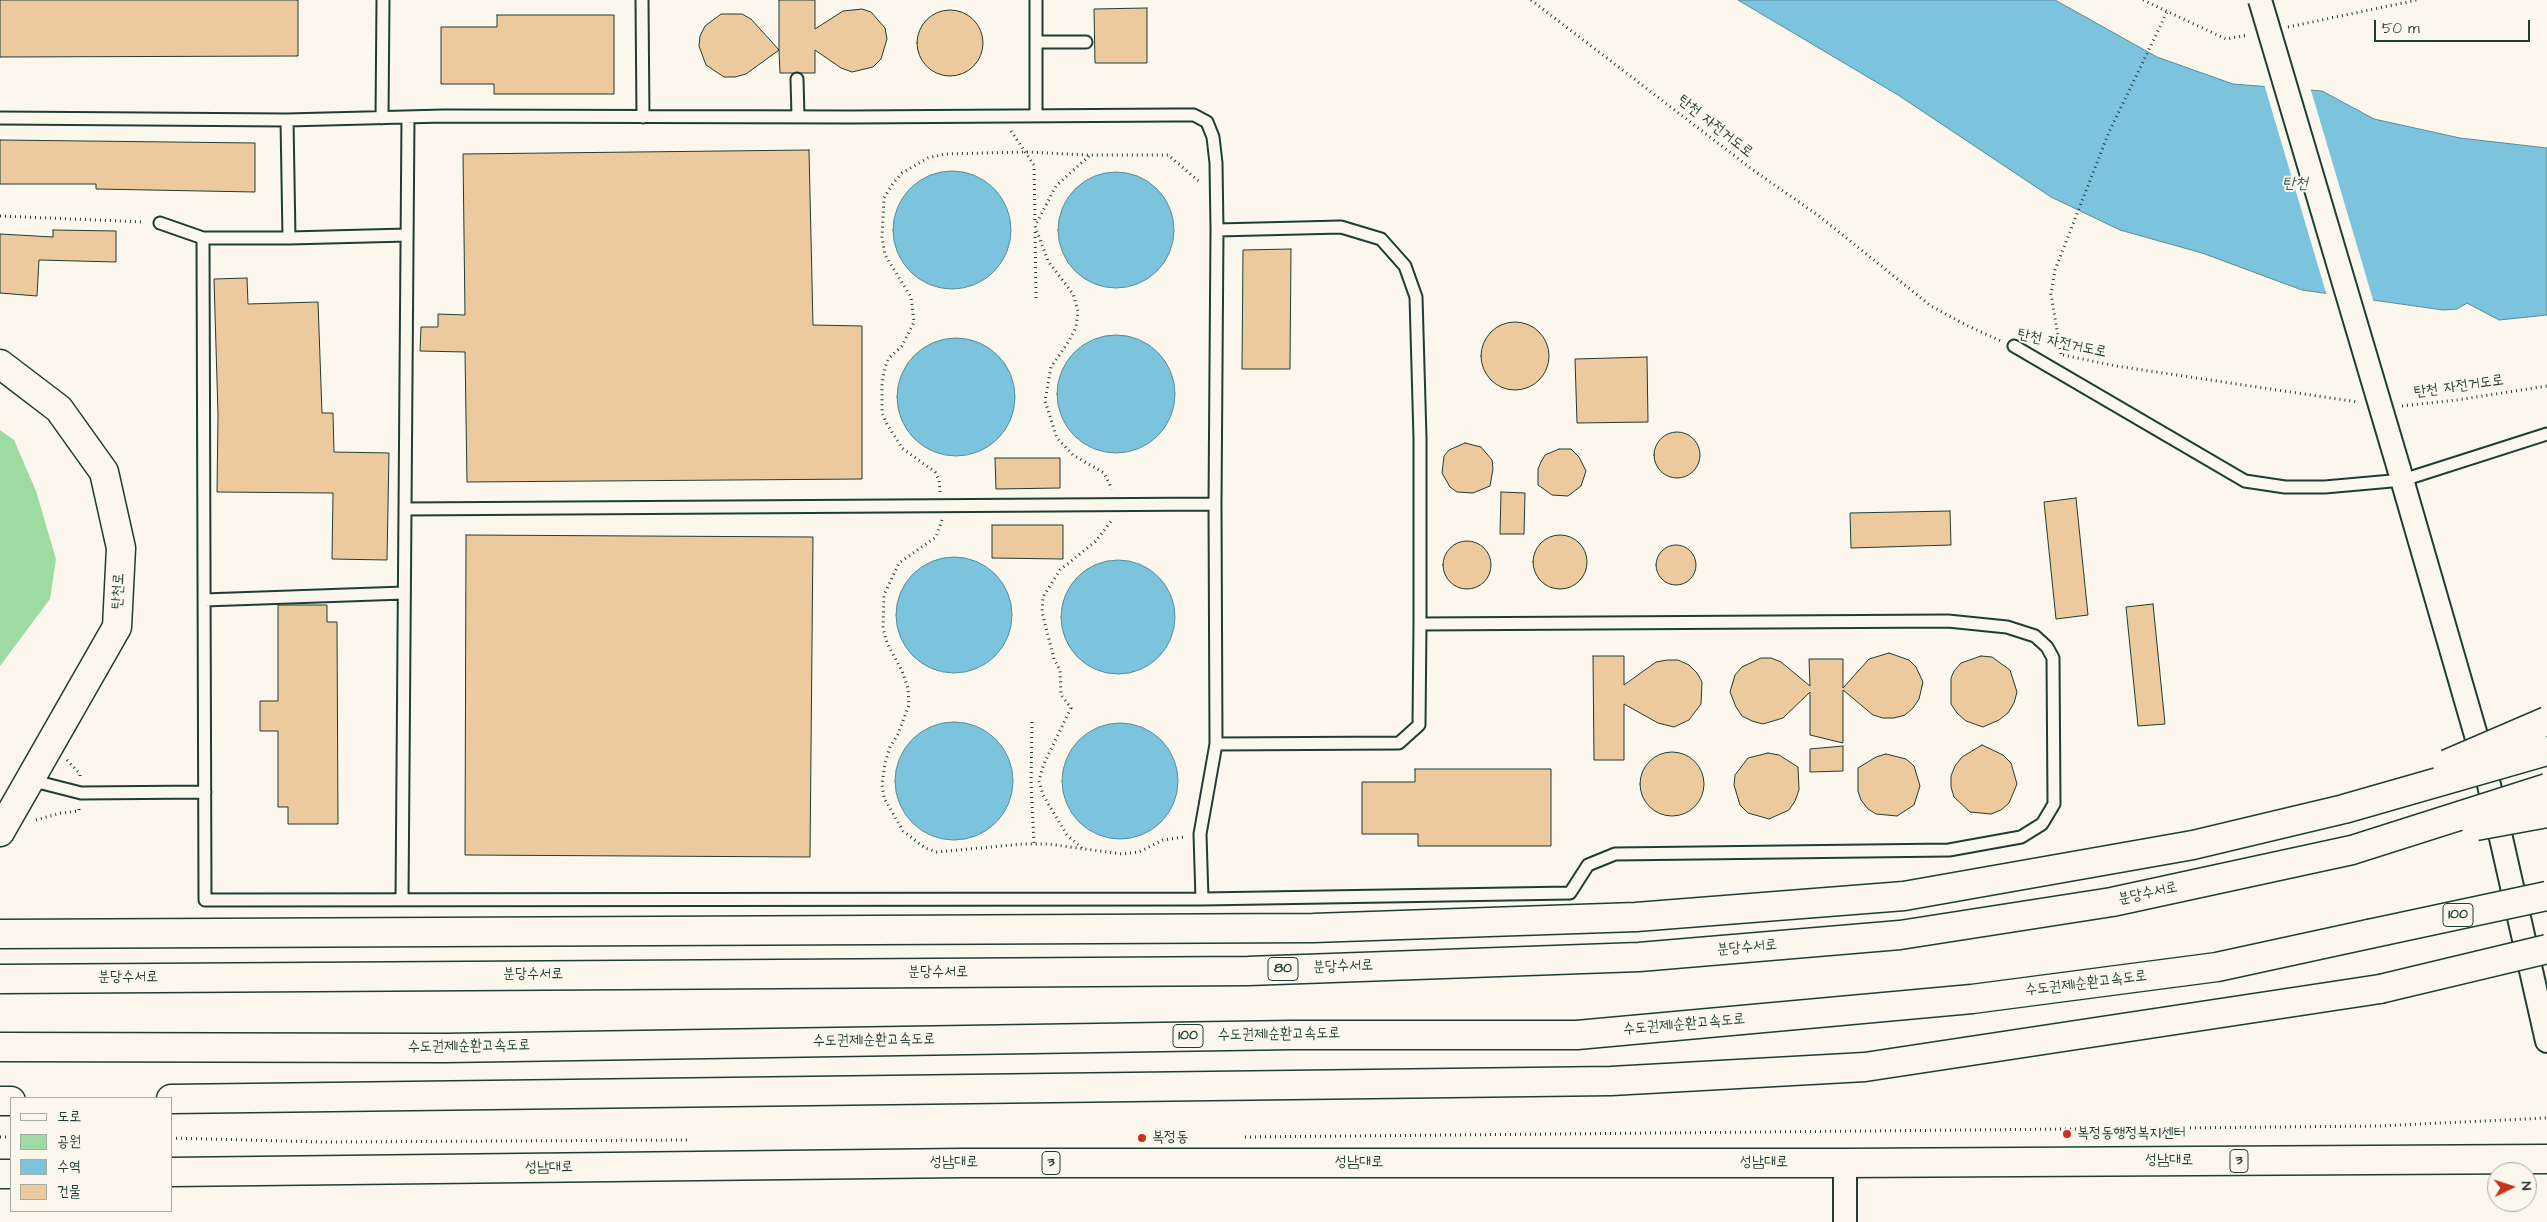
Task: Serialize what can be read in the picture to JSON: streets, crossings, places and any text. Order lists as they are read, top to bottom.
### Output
{
  "streets": {
    "main road": [
      "탄천로",
      "분당수서로",
      "100",
      "80",
      "수도권제1순환고속도로",
      "성남대로",
      "3"
    ],
    "path": ["탄천 자전거도로"]
  },
  "water": ["탄천"],
  "places": ["복정동행정복지센터", "복정동"],
  "legend": [
    "도로",
    "공원",
    "수역",
    "건물"
  ],
  "scale_bar": "50 m",
  "north": "right"
}
